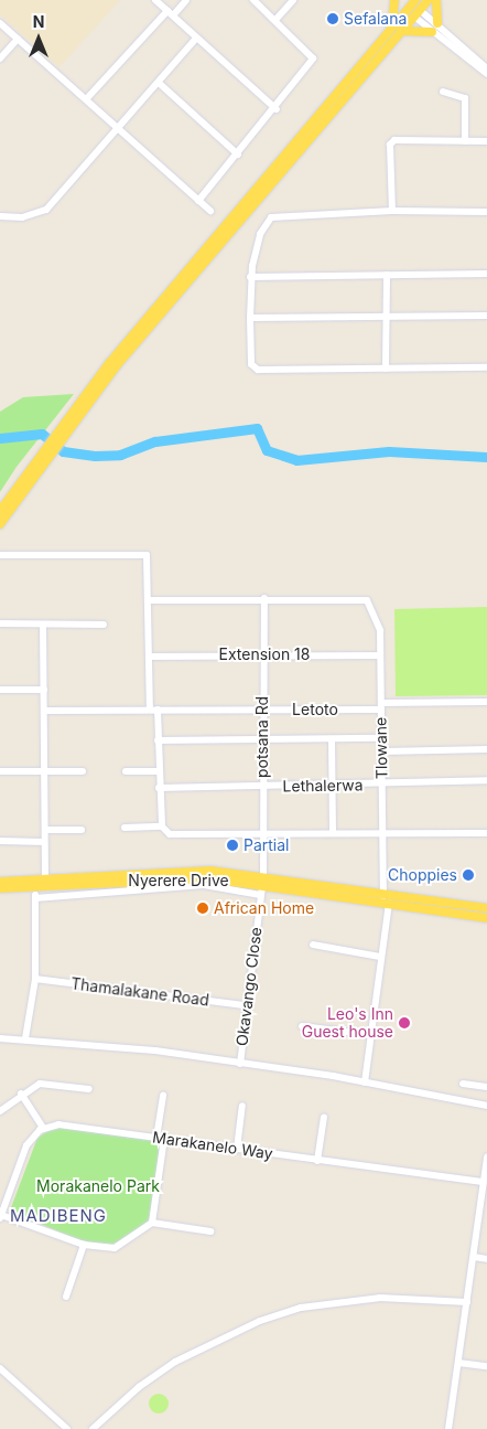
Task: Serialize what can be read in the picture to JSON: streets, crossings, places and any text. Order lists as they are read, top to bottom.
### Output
{
  "streets": {
    "main road": ["Nyerere Drive"],
    "street": [
      "Extension 18",
      "Letoto",
      "potsana Rd",
      "Tlowane",
      "Lethalerwa",
      "Okavango Close",
      "Thamalakane Road",
      "Marakanelo Way"
    ]
  },
  "crossings": [
    ["Extension 18", "potsana Rd"],
    ["Extension 18", "Tlowane"],
    ["Letoto", "potsana Rd"],
    ["Letoto", "Tlowane"],
    ["potsana Rd", "Tlowane"],
    ["potsana Rd", "Lethalerwa"],
    ["potsana Rd", "Nyerere Drive"],
    ["potsana Rd", "Okavango Close"],
    ["Tlowane", "Lethalerwa"],
    ["Tlowane", "Nyerere Drive"],
    ["Nyerere Drive", "Okavango Close"],
    ["Okavango Close", "Thamalakane Road"]
  ],
  "districts": ["MADIBENG"],
  "parks": ["Morakanelo Park"],
  "places": [
    "Sefalana",
    "Partial",
    "Choppies",
    "African Home",
    "Leo's Inn Guest house"
  ],
  "north": "top"
}
